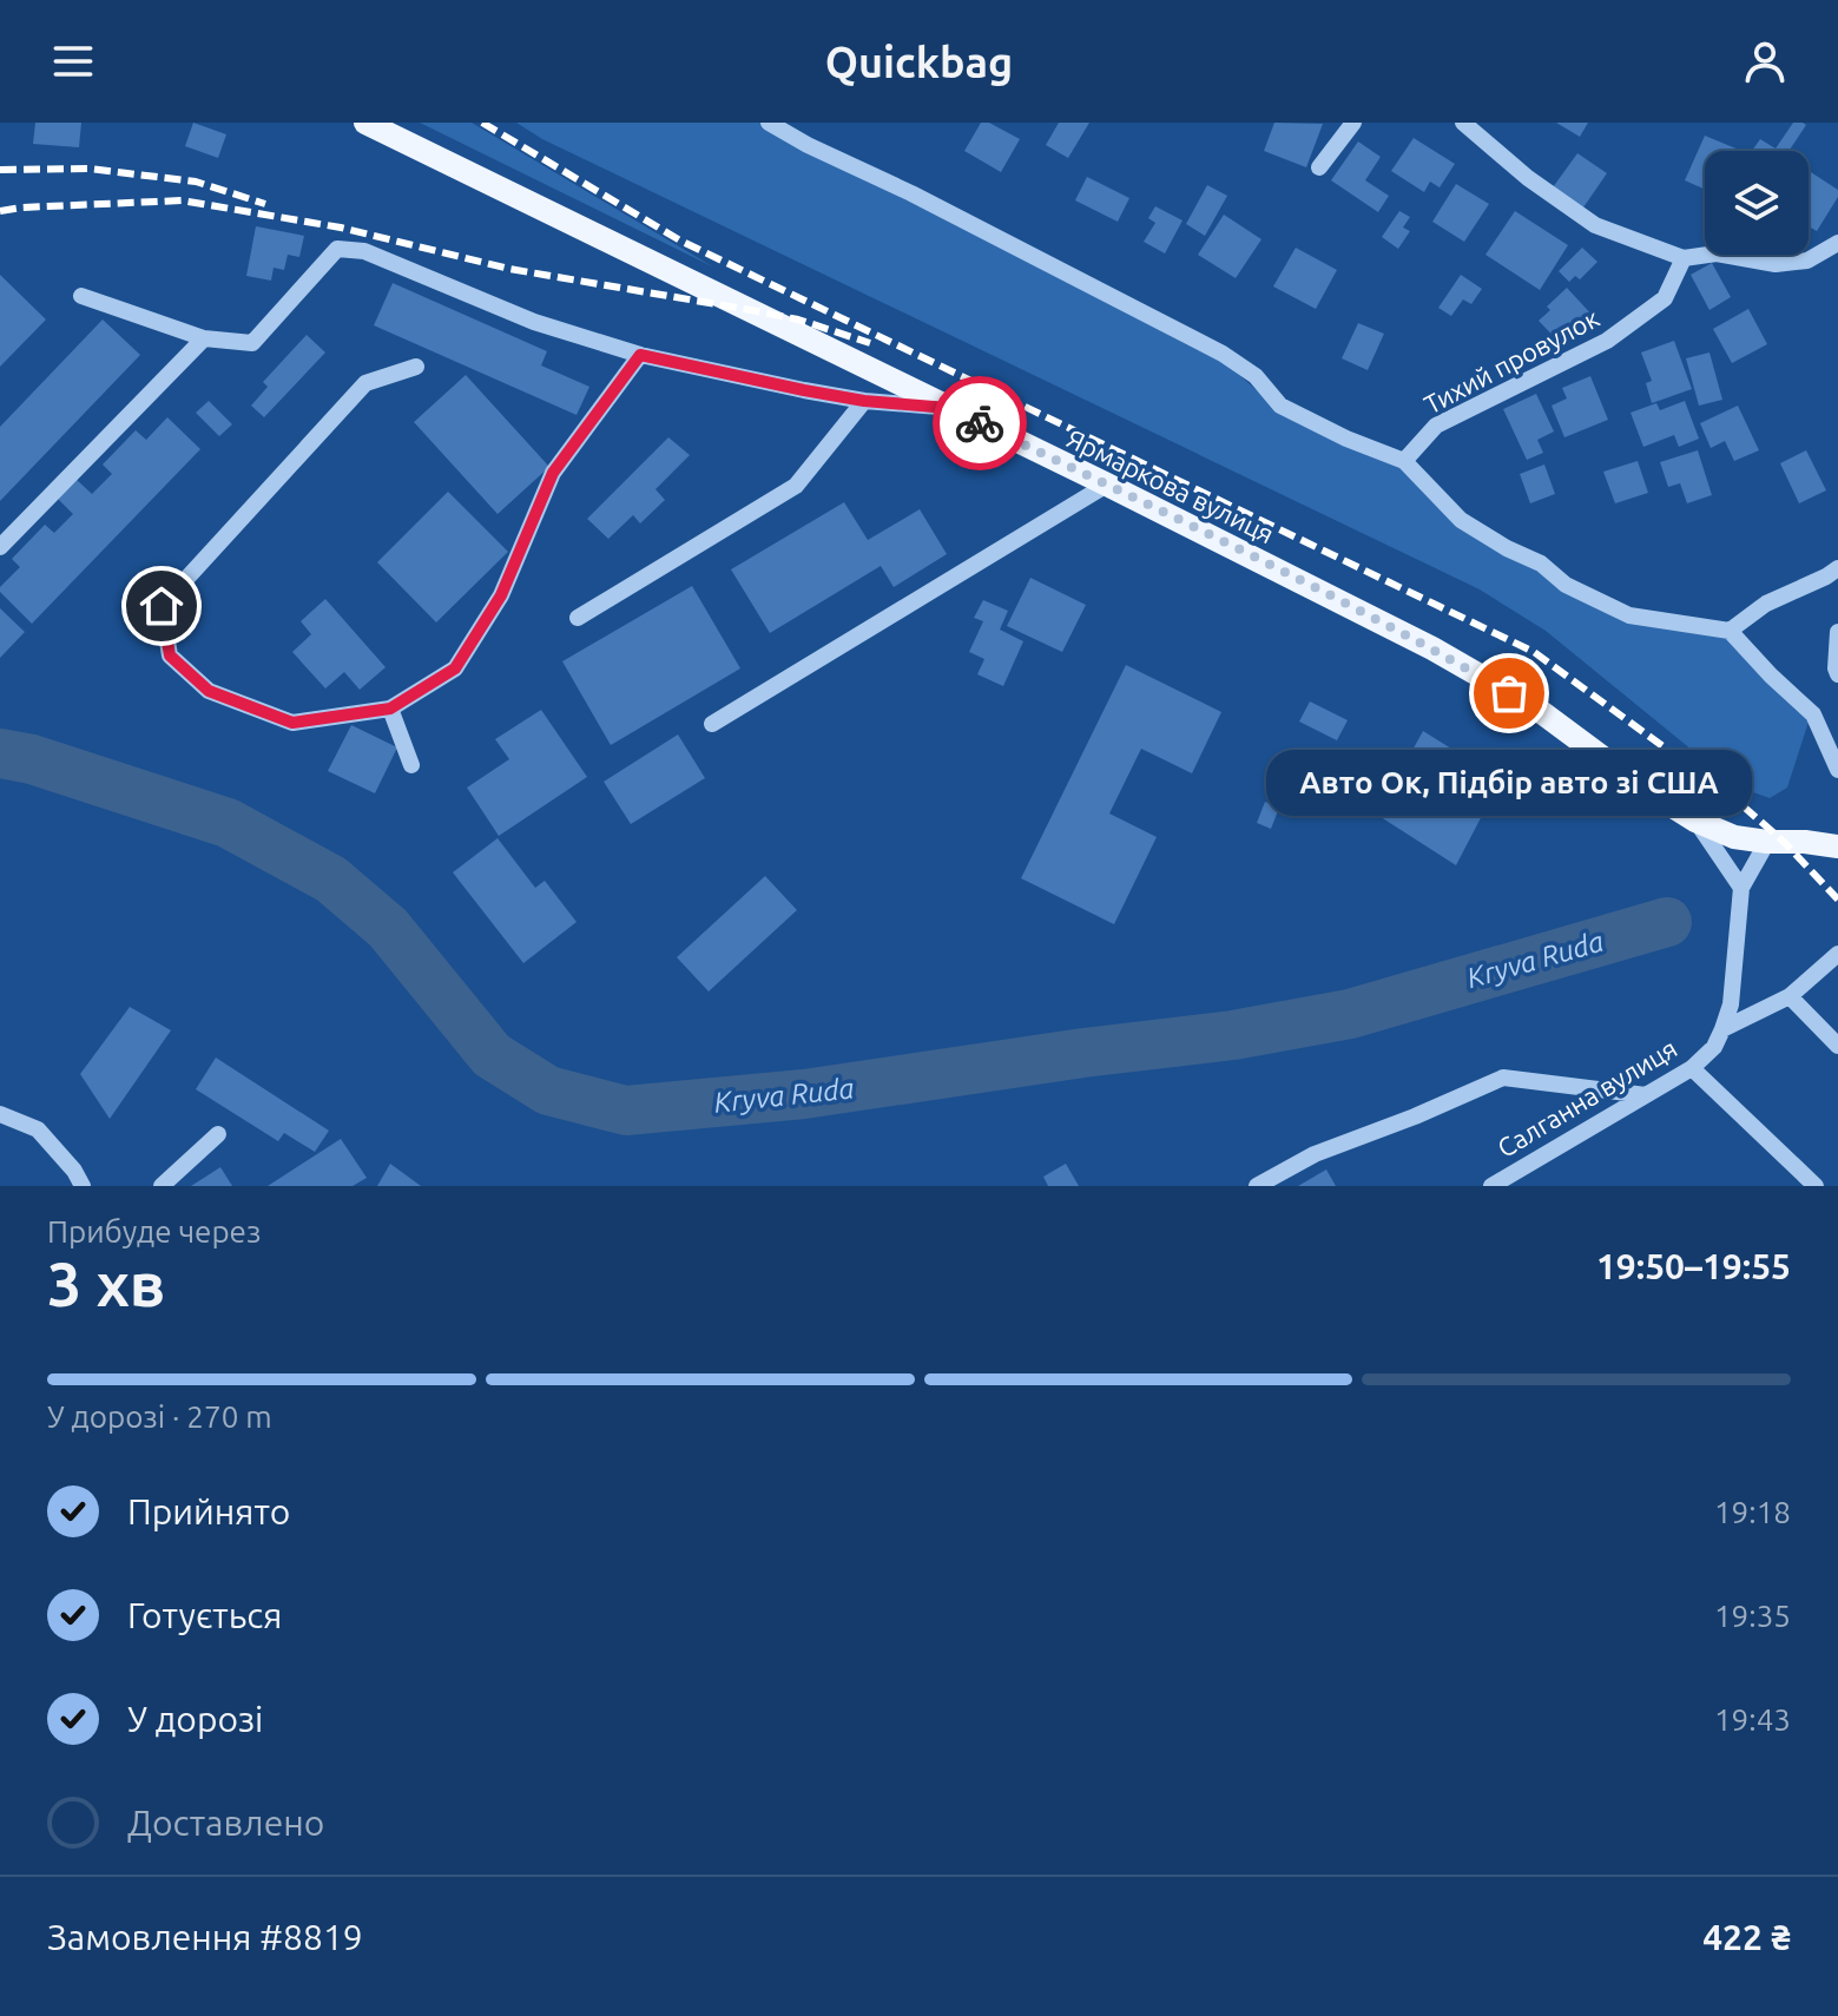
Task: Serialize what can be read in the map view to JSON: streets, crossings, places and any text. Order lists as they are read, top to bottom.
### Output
{
  "streets": {
    "main road": ["Ярмаркова вулиця"],
    "street": ["Тихий провулок", "Салганна вулиця"]
  },
  "crossings": [
    ["Ярмаркова вулиця", "Салганна вулиця"]
  ],
  "water": ["Kryva Ruda"],
  "places": ["Авто Ок, Підбір авто зі США"],
  "page": {
    "header": "Quickbag",
    "bubble": "Авто Ок, Підбір авто зі США",
    "heading": ["3 хв", "Прибуде через", "19:50–19:55"],
    "panel": ["Замовлення #8819", "422 ₴"],
    "bar": "У дорозі · 270 m",
    "list": [
      ["Прийнято", "19:18"],
      ["Готується", "19:35"],
      ["У дорозі", "19:43"],
      "Доставлено"
    ]
  }
}
